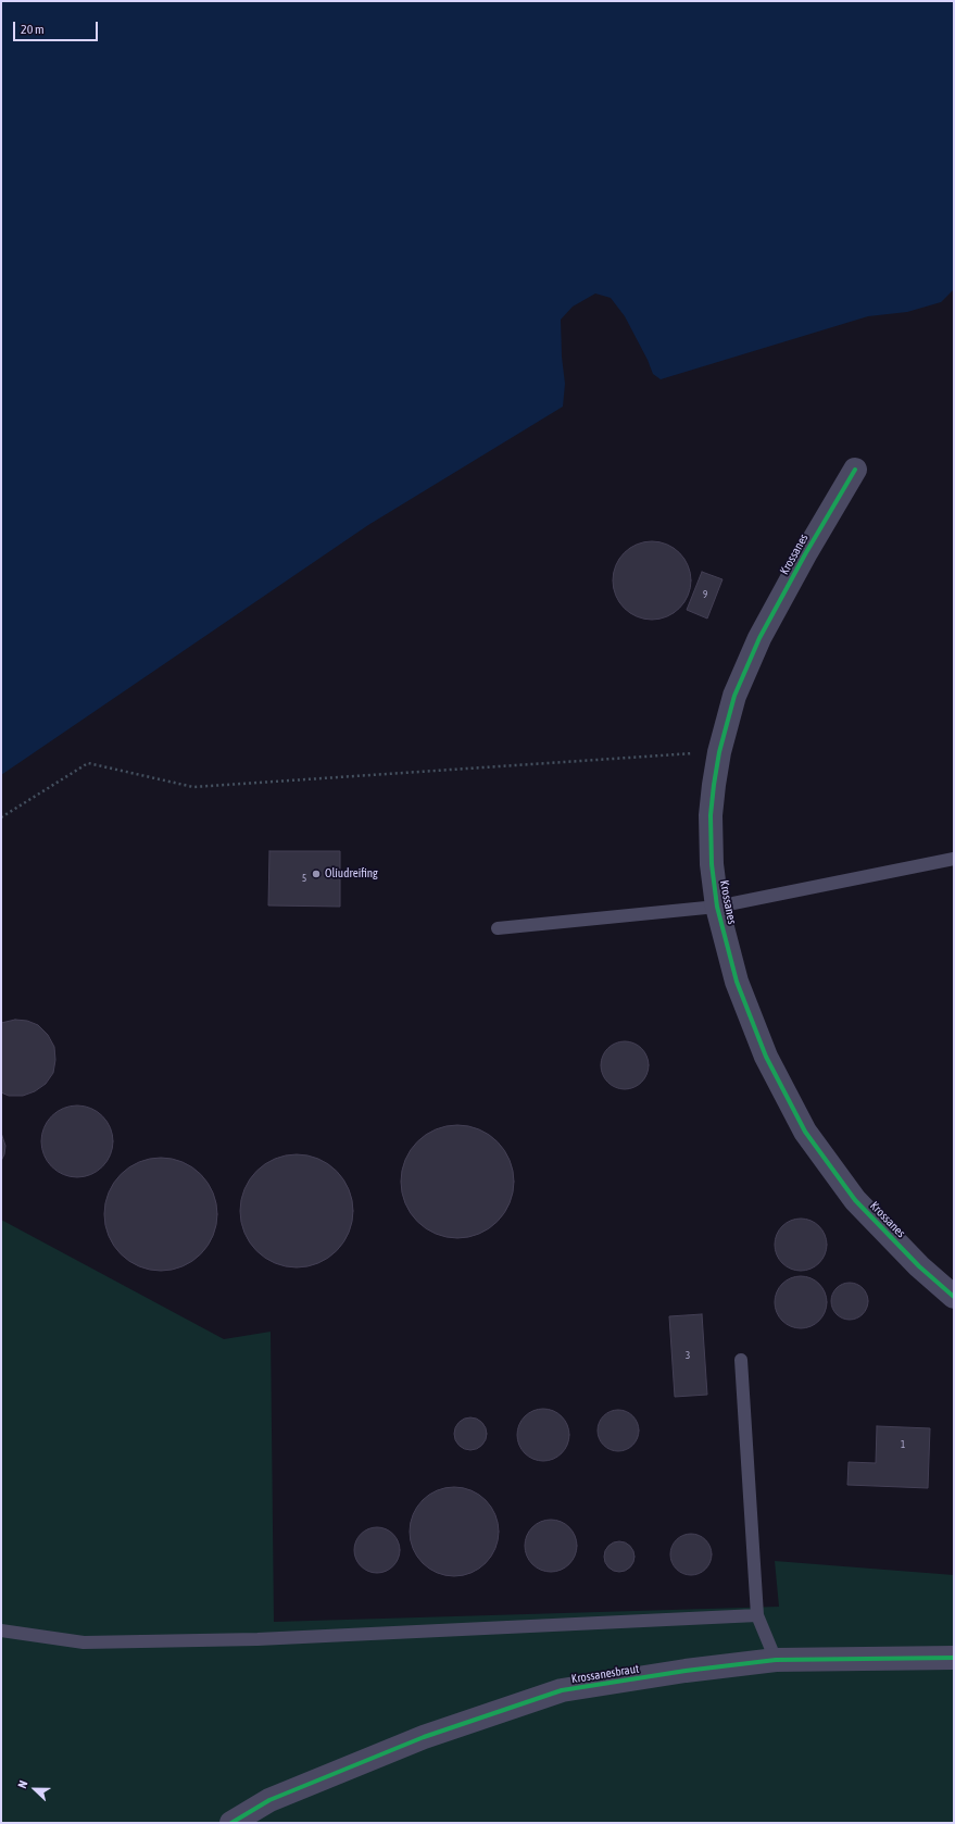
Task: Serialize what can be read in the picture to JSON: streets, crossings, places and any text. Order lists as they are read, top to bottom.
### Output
{
  "streets": {
    "street": ["Krossanes", "Krossanesbraut"]
  },
  "places": ["Olíudreifing"],
  "house_numbers": [
    "9",
    "5",
    "3",
    "1"
  ],
  "scale_bar": "20 m",
  "north": "left"
}
